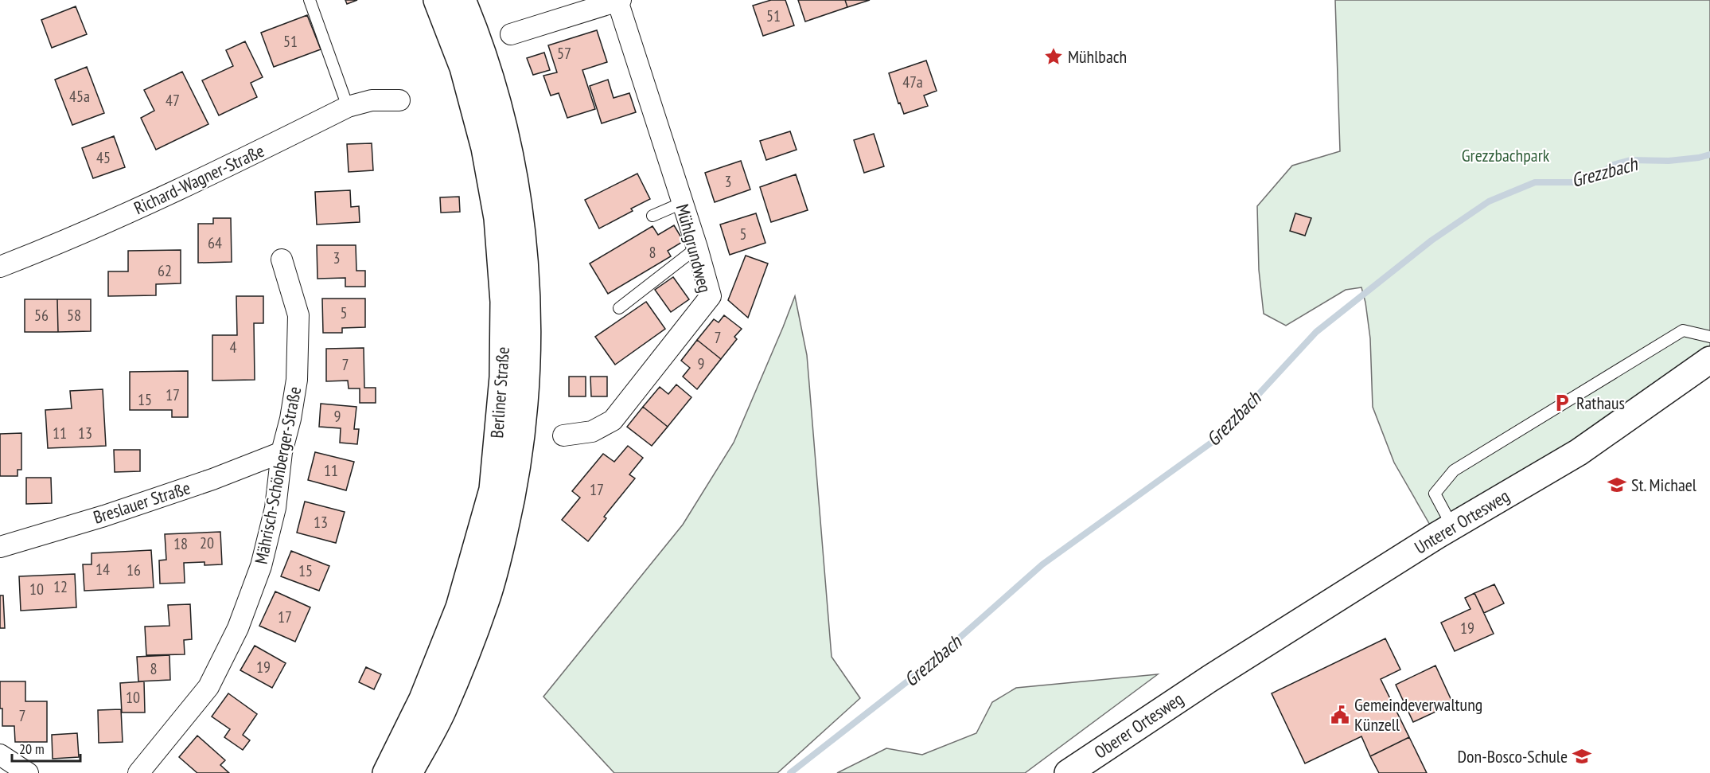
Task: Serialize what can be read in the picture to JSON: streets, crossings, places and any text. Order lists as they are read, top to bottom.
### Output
{
  "streets": {
    "main road": ["Berliner Straße", "Unterer Ortesweg", "Oberer Ortesweg"],
    "street": [
      "Richard-Wagner-Straße",
      "Mühlgrundweg",
      "Mährisch-Schönberger-Straße",
      "Breslauer Straße"
    ]
  },
  "crossings": [
    ["Mährisch-Schönberger-Straße", "Breslauer Straße"],
    ["Unterer Ortesweg", "Oberer Ortesweg"]
  ],
  "water": ["Grezzbach"],
  "parks": ["Grezzbachpark"],
  "places": {
    "place": ["Mühlbach"],
    "parking": ["Rathaus"],
    "school or university": ["St. Michael", "Don-Bosco-Schule"],
    "public building": ["Gemeindeverwaltung Künzell"]
  },
  "house_numbers": [
    "51",
    "51",
    "57",
    "47a",
    "45a",
    "47",
    "45",
    "3",
    "5",
    "64",
    "8",
    "3",
    "62",
    "5",
    "56",
    "58",
    "7",
    "4",
    "9",
    "7",
    "17",
    "15",
    "9",
    "11",
    "13",
    "11",
    "17",
    "13",
    "20",
    "18",
    "14",
    "16",
    "15",
    "12",
    "10",
    "17",
    "19",
    "19",
    "8",
    "10",
    "7"
  ],
  "scale_bar": "20 m"
}
